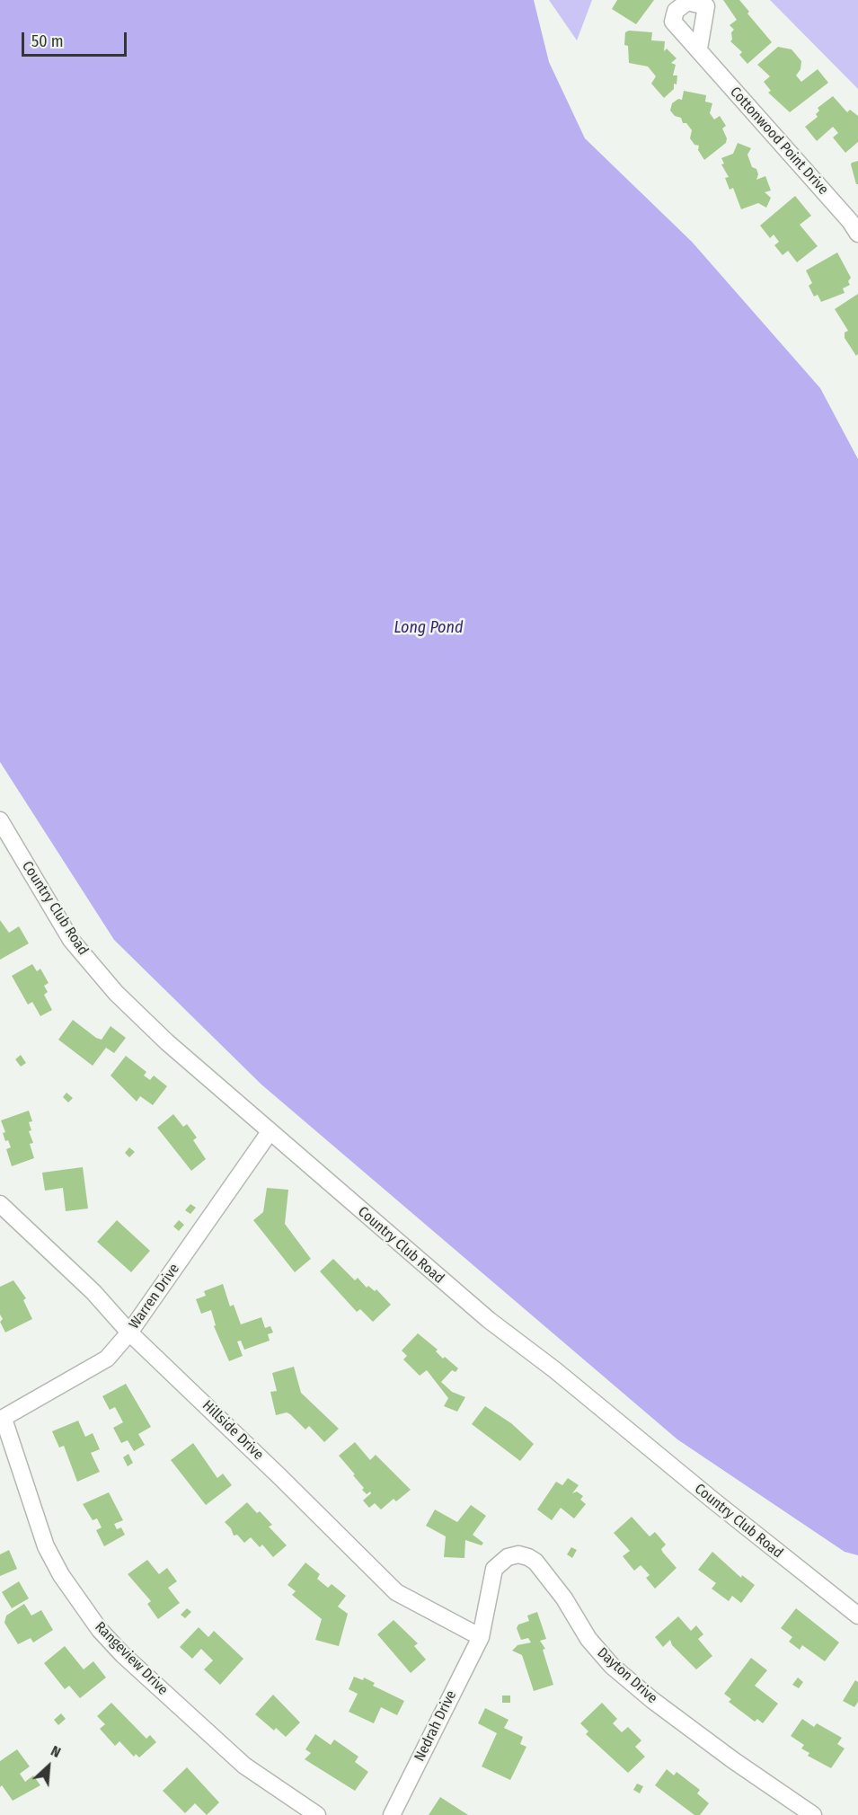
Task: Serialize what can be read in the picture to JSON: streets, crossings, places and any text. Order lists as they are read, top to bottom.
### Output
{
  "streets": {
    "street": [
      "Cottonwood Point Drive",
      "Country Club Road",
      "Warren Drive",
      "Hillside Drive",
      "Rangeview Drive",
      "Dayton Drive",
      "Nedrah Drive"
    ]
  },
  "crossings": [
    ["Country Club Road", "Warren Drive"],
    ["Warren Drive", "Hillside Drive"],
    ["Warren Drive", "Rangeview Drive"],
    ["Hillside Drive", "Dayton Drive"],
    ["Hillside Drive", "Nedrah Drive"],
    ["Dayton Drive", "Nedrah Drive"]
  ],
  "water": ["Long Pond"],
  "scale_bar": "50 m",
  "north": "top right"
}
